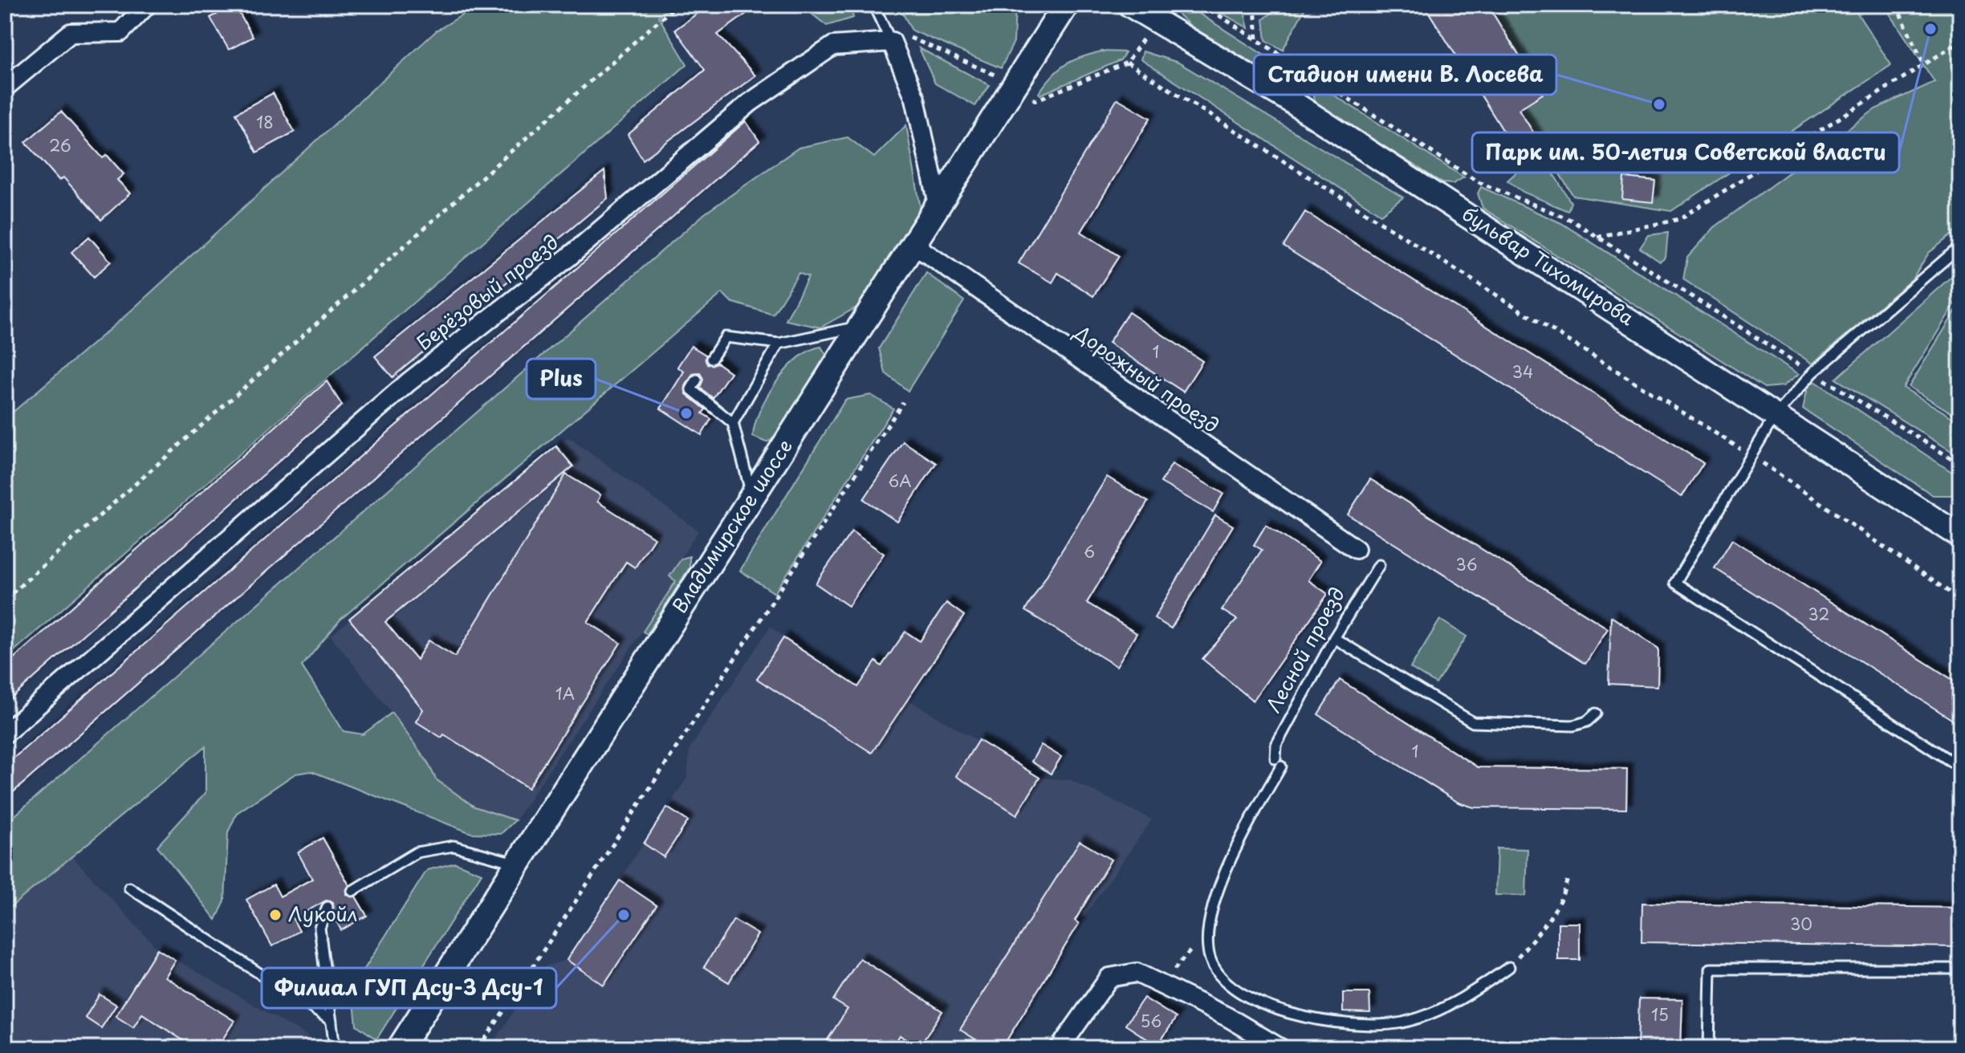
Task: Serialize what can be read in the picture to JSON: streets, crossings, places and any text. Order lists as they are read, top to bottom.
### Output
{
  "streets": {
    "main road": ["Владимирское шоссе"],
    "street": ["бульвар Тихомирова", "Берёзовый проезд", "Дорожный проезд"],
    "lane": ["Лесной проезд"]
  },
  "crossings": [
    ["Дорожный проезд", "Владимирское шоссе"]
  ],
  "places": [
    "Парк им. 50-летия Советской власти",
    "Стадион имени В. Лосева",
    "Plus",
    "Лукойл",
    "Филиал ГУП Дсу-3 Дсу-1"
  ],
  "house_numbers": [
    "18",
    "26",
    "1",
    "34",
    "6А",
    "6",
    "36",
    "32",
    "1А",
    "1",
    "30",
    "15",
    "56"
  ]
}
